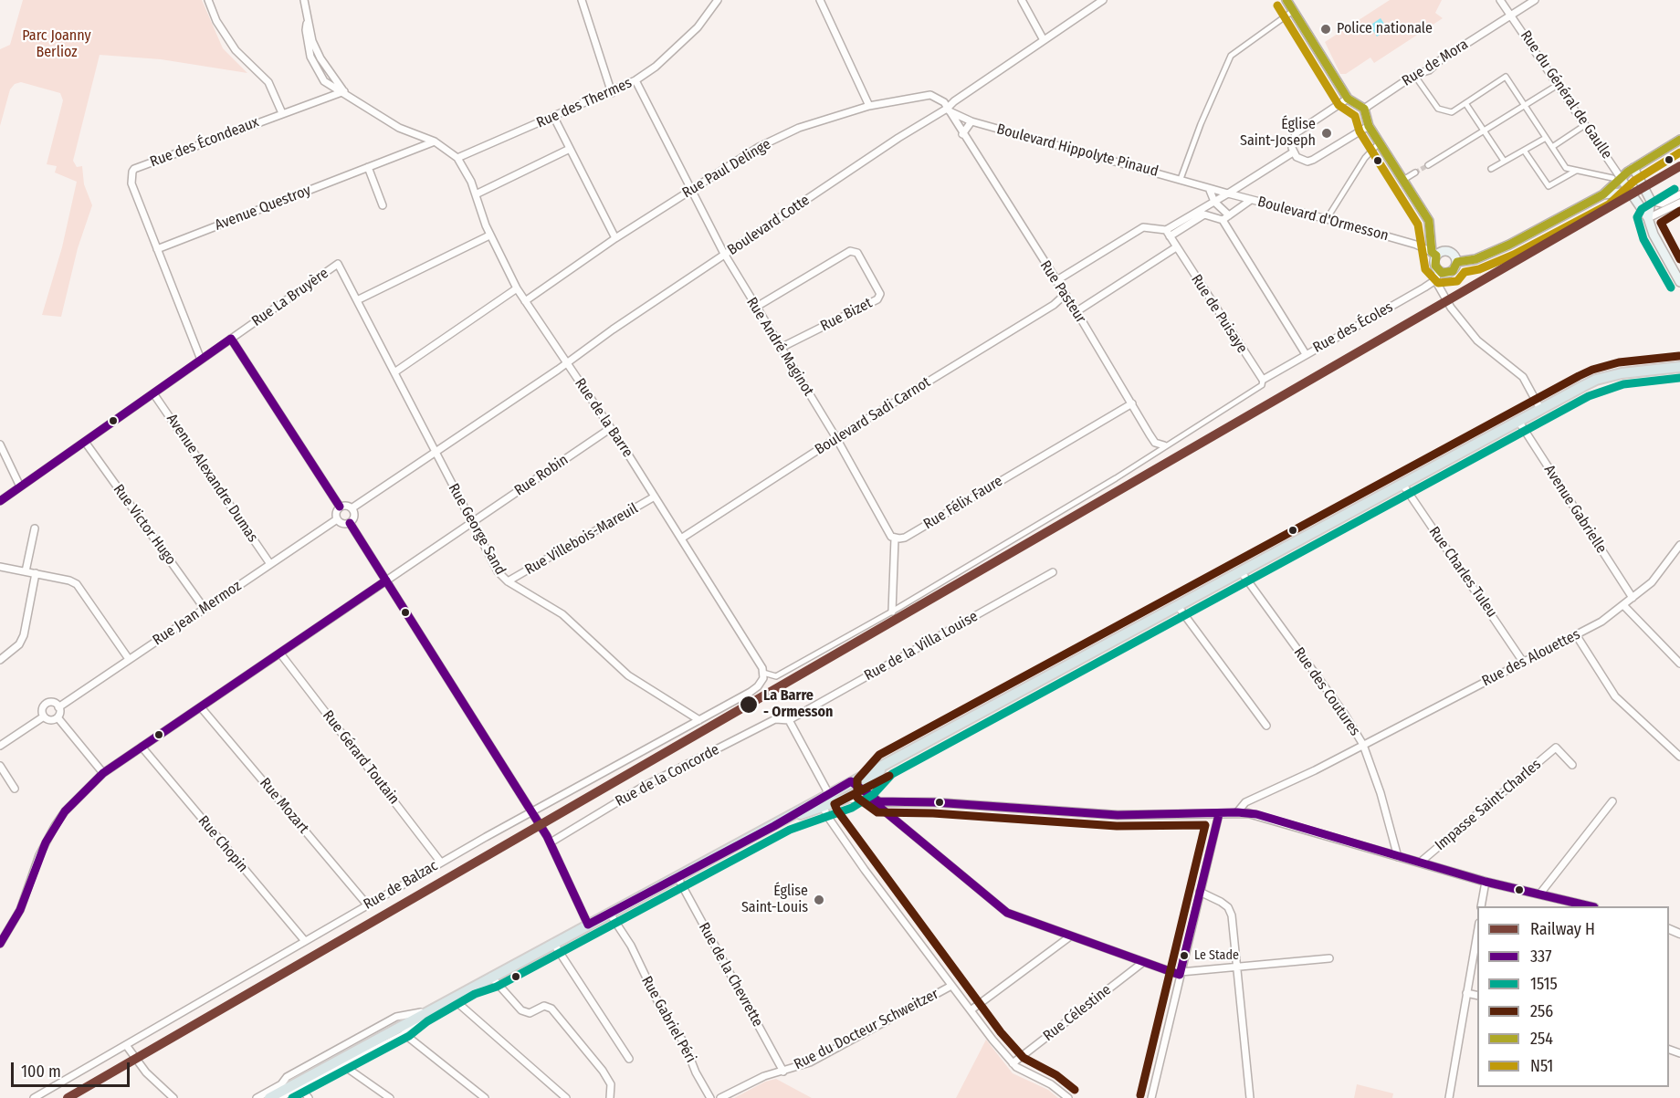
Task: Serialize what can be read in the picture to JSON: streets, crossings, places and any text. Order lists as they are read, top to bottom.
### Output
{
  "streets": {
    "main road": ["Rue du Général de Gaulle"],
    "street": [
      "Rue de Mora",
      "Rue des Thermes",
      "Rue des Écondeaux",
      "Boulevard Hippolyte Pinaud",
      "Rue Paul Delinge",
      "Avenue Questroy",
      "Boulevard d'Ormesson",
      "Boulevard Cotte",
      "Rue Pasteur",
      "Rue La Bruyère",
      "Rue de Puisaye",
      "Rue Bizet",
      "Rue des Écoles",
      "Rue André Maginot",
      "Boulevard Sadi Carnot",
      "Rue de la Barre",
      "Rue Robin",
      "Avenue Alexandre Dumas",
      "Rue Félix Faure",
      "Avenue Gabrielle",
      "Rue Victor Hugo",
      "Rue George Sand",
      "Rue Villebois-Mareuil",
      "Rue Charles Tuleu",
      "Rue Jean Mermoz",
      "Rue de la Villa Louise",
      "Rue des Alouettes",
      "Rue des Coutures",
      "Rue Gérard Toutain",
      "Rue de la Concorde",
      "Impasse Saint-Charles",
      "Rue Mozart",
      "Rue Chopin",
      "Rue de Balzac",
      "Rue de la Chevrette",
      "Rue Célestine",
      "Rue Gabriel Péri",
      "Rue du Docteur Schweitzer"
    ]
  },
  "crossings": [
    ["Rue de Mora", "Rue du Général de Gaulle"],
    ["Rue des Thermes", "Rue André Maginot"],
    ["Rue des Thermes", "Rue de la Barre"],
    ["Rue des Écondeaux", "Avenue Questroy"],
    ["Rue des Écondeaux", "Rue La Bruyère"],
    ["Boulevard Hippolyte Pinaud", "Rue Paul Delinge"],
    ["Boulevard Hippolyte Pinaud", "Boulevard d'Ormesson"],
    ["Boulevard Hippolyte Pinaud", "Boulevard Cotte"],
    ["Boulevard Hippolyte Pinaud", "Rue Pasteur"],
    ["Rue Paul Delinge", "Boulevard Cotte"],
    ["Rue Paul Delinge", "Rue Pasteur"],
    ["Rue Paul Delinge", "Rue André Maginot"],
    ["Rue Paul Delinge", "Rue de la Barre"],
    ["Boulevard Cotte", "Rue Pasteur"],
    ["Boulevard Cotte", "Rue André Maginot"],
    ["Boulevard Cotte", "Rue de la Barre"],
    ["Boulevard Cotte", "Rue George Sand"],
    ["Rue Pasteur", "Boulevard Sadi Carnot"],
    ["Rue Pasteur", "Rue Félix Faure"],
    ["Rue La Bruyère", "Avenue Alexandre Dumas"],
    ["Rue La Bruyère", "Rue Victor Hugo"],
    ["Rue La Bruyère", "Rue George Sand"],
    ["Rue de Puisaye", "Rue des Écoles"],
    ["Rue Bizet", "Rue André Maginot"],
    ["Rue André Maginot", "Boulevard Sadi Carnot"],
    ["Boulevard Sadi Carnot", "Rue de la Barre"],
    ["Rue de la Barre", "Rue Robin"],
    ["Rue de la Barre", "Rue Villebois-Mareuil"],
    ["Rue de la Barre", "Rue de Balzac"],
    ["Rue Robin", "Rue George Sand"],
    ["Rue Robin", "Rue Gérard Toutain"],
    ["Rue Robin", "Rue Mozart"],
    ["Rue Robin", "Rue Chopin"],
    ["Avenue Alexandre Dumas", "Rue Jean Mermoz"],
    ["Avenue Gabrielle", "Rue des Alouettes"],
    ["Rue Victor Hugo", "Rue Jean Mermoz"],
    ["Rue George Sand", "Rue Villebois-Mareuil"],
    ["Rue George Sand", "Rue de Balzac"],
    ["Rue Charles Tuleu", "Rue des Alouettes"],
    ["Rue de la Villa Louise", "Rue de la Concorde"],
    ["Rue des Alouettes", "Rue des Coutures"],
    ["Rue Gérard Toutain", "Rue de Balzac"],
    ["Rue Mozart", "Rue de Balzac"],
    ["Rue Chopin", "Rue de Balzac"],
    ["Rue de la Chevrette", "Rue du Docteur Schweitzer"]
  ],
  "parks": ["Parc Joanny Berlioz"],
  "places": [
    "Police nationale",
    "Église Saint-Joseph",
    "La Barre - Ormesson",
    "Église Saint-Louis",
    "Le Stade"
  ],
  "lines": [
    "transit line 254",
    "transit line N51",
    "rail line H",
    "transit line 1515",
    "transit line 256",
    "transit line 337"
  ],
  "legend": [
    "Railway H",
    "337",
    "1515",
    "256",
    "254",
    "N51"
  ],
  "scale_bar": "100 m"
}
